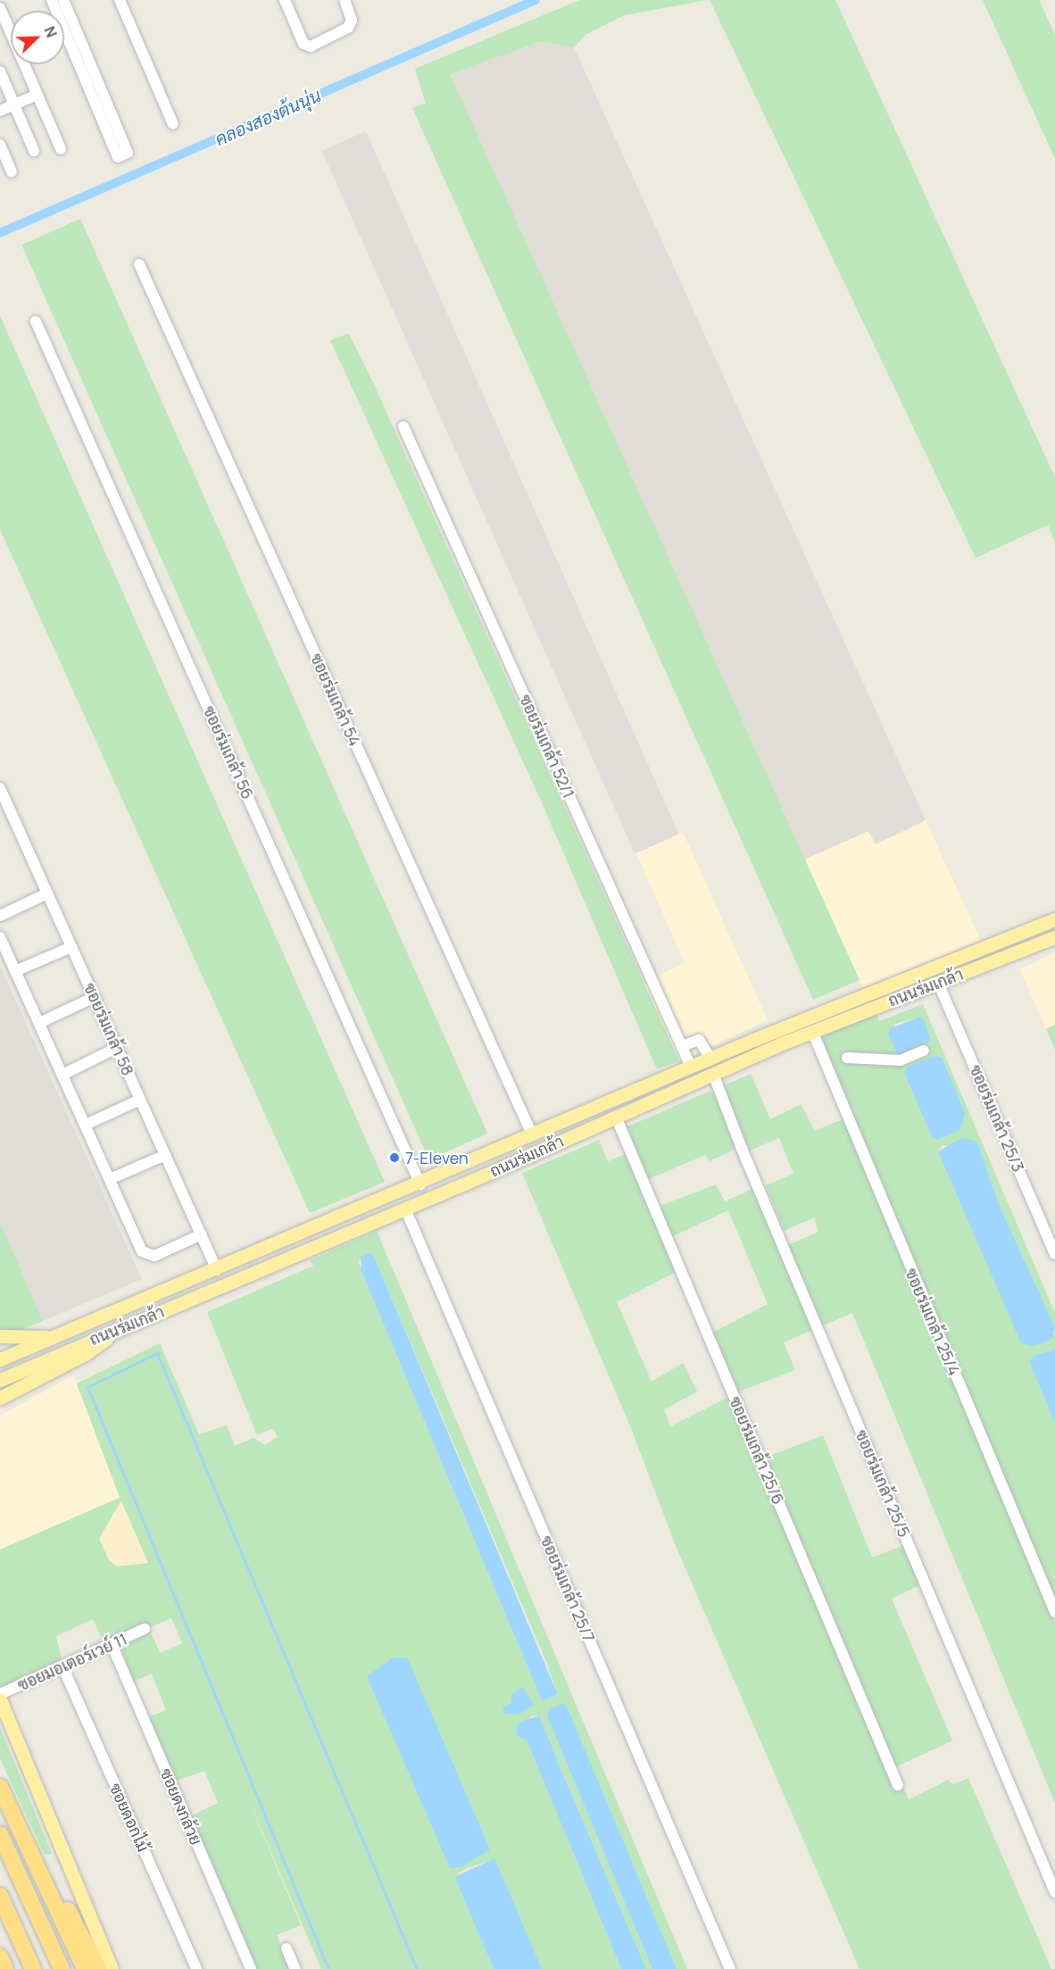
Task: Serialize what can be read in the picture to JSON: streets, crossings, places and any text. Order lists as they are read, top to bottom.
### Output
{
  "streets": {
    "main road": ["ถนนร่มเกล้า"],
    "street": [
      "ซอยร่มเกล้า 54",
      "ซอยร่มเกล้า 52/1",
      "ซอยร่มเกล้า 56",
      "ซอยร่มเกล้า 58",
      "ซอยร่มเกล้า 25/3",
      "ซอยร่มเกล้า 25/4",
      "ซอยร่มเกล้า 25/6",
      "ซอยร่มเกล้า 25/5",
      "ซอยร่มเกล้า 25/7",
      "ซอยมอเตอร์เวย์ 11",
      "ซอยดงกล้วย",
      "ซอยดอกไม้"
    ]
  },
  "crossings": [
    ["ซอยร่มเกล้า 54", "ถนนร่มเกล้า"],
    ["ซอยร่มเกล้า 52/1", "ถนนร่มเกล้า"],
    ["ซอยร่มเกล้า 56", "ถนนร่มเกล้า"],
    ["ถนนร่มเกล้า", "ซอยร่มเกล้า 58"],
    ["ถนนร่มเกล้า", "ซอยร่มเกล้า 25/3"],
    ["ถนนร่มเกล้า", "ซอยร่มเกล้า 25/4"],
    ["ถนนร่มเกล้า", "ซอยร่มเกล้า 25/6"],
    ["ถนนร่มเกล้า", "ซอยร่มเกล้า 25/5"],
    ["ถนนร่มเกล้า", "ซอยร่มเกล้า 25/7"],
    ["ซอยมอเตอร์เวย์ 11", "ซอยดงกล้วย"],
    ["ซอยมอเตอร์เวย์ 11", "ซอยดอกไม้"]
  ],
  "water": ["คลองสองต้นนุ่น"],
  "places": ["7-Eleven"],
  "north": "top right"
}
